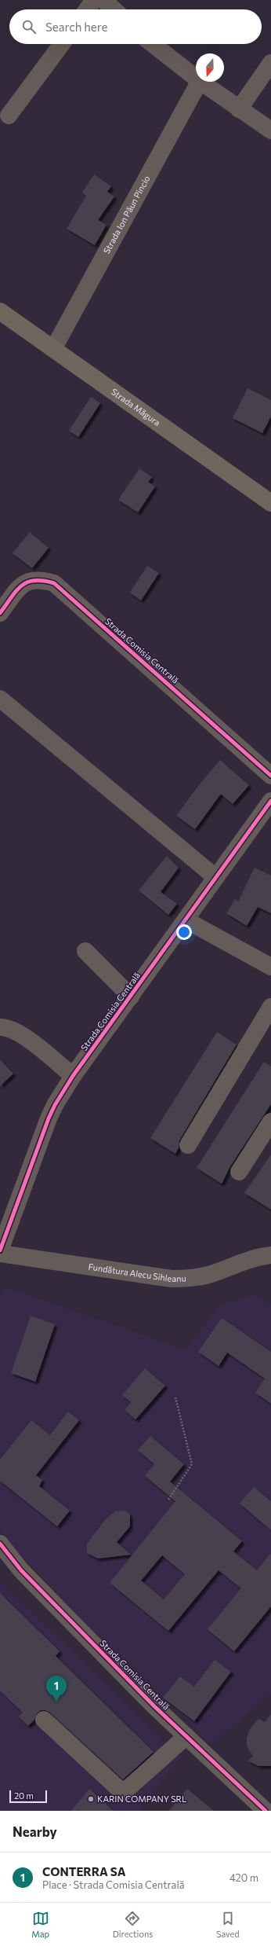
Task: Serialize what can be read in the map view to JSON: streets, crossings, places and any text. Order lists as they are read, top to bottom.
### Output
{
  "streets": {
    "main road": ["Strada Măgura"],
    "street": ["Strada Ion Păun Pincio", "Strada Comisia Centrală", "Fundătura Alecu Sihleanu"]
  },
  "crossings": [
    ["Strada Ion Păun Pincio", "Strada Măgura"]
  ],
  "places": ["KARIN COMPANY SRL"],
  "scale_bar": "20 m",
  "north": "bottom",
  "page": {
    "search": "Search here",
    "pins": "1",
    "scale": "20 m",
    "heading": "Nearby",
    "list": [
      {
        "mark": "1",
        "name": "CONTERRA SA",
        "note": "Place · Strada Comisia Centrală",
        "value": "420 m"
      }
    ],
    "nav": ["Map", "Directions", "Saved"]
  }
}
